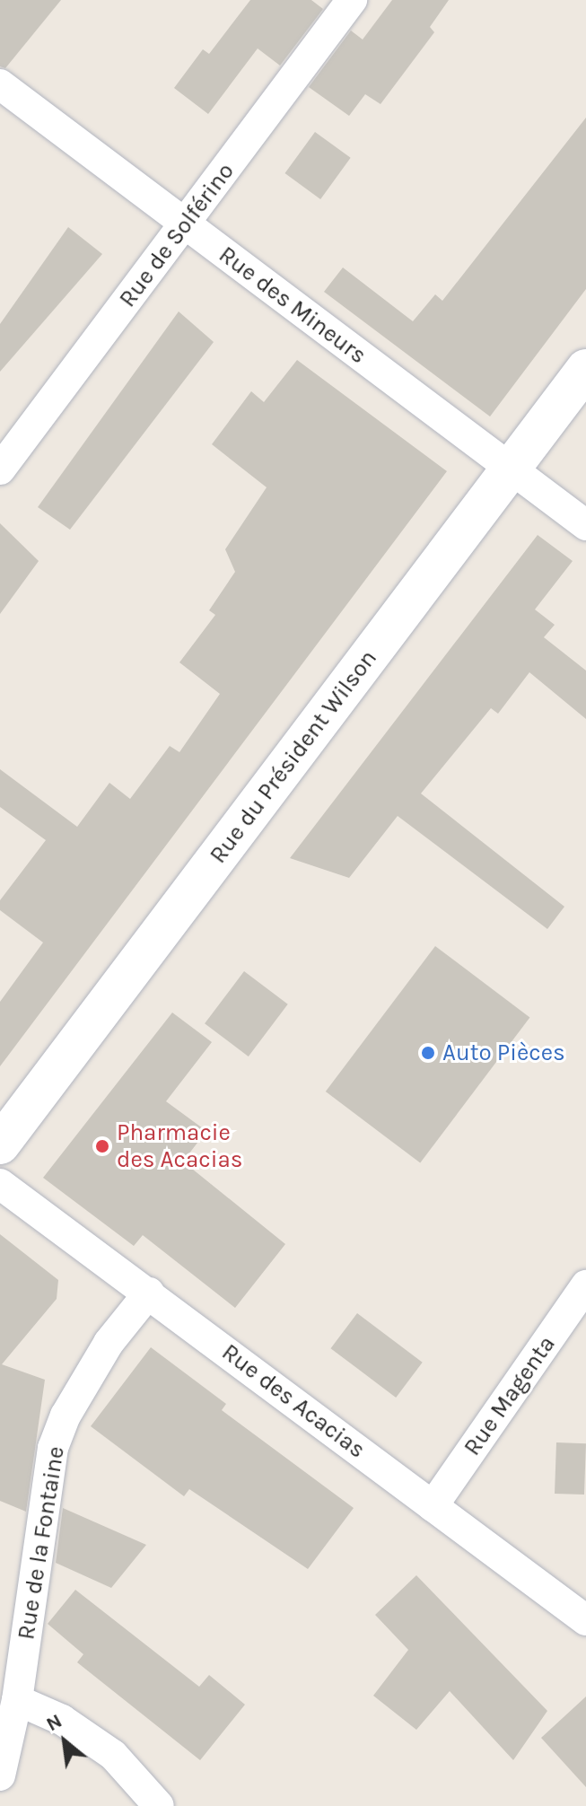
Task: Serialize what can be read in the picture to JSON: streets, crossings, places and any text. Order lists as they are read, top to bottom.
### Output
{
  "streets": {
    "main road": ["Rue du Président Wilson"],
    "street": [
      "Rue de Solférino",
      "Rue des Mineurs",
      "Rue Magenta",
      "Rue des Acacias",
      "Rue de la Fontaine"
    ]
  },
  "crossings": [
    ["Rue de Solférino", "Rue des Mineurs"],
    ["Rue des Mineurs", "Rue du Président Wilson"],
    ["Rue Magenta", "Rue des Acacias"],
    ["Rue des Acacias", "Rue de la Fontaine"]
  ],
  "places": ["Auto Pièces", "Pharmacie des Acacias"],
  "north": "top left"
}
